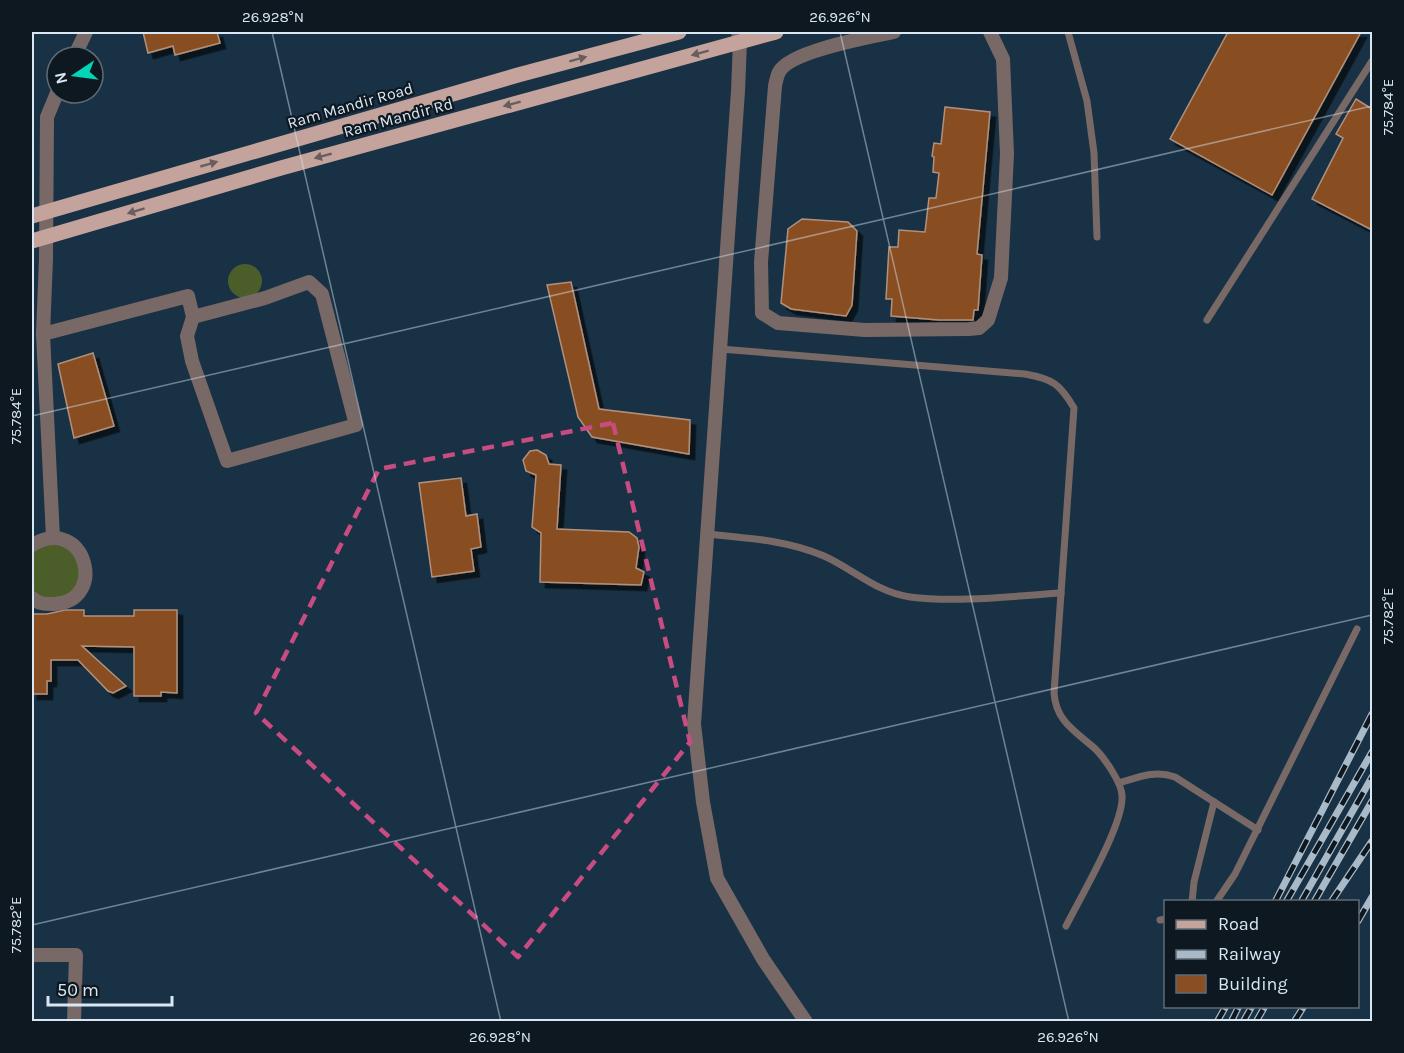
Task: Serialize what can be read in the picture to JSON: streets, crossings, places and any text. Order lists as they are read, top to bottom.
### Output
{
  "streets": {
    "main road": ["Ram Mandir Road", "Ram Mandir Rd"]
  },
  "one_way": ["Ram Mandir Road", "Ram Mandir Rd"],
  "legend": ["Road", "Railway", "Building"],
  "scale_bar": "50 m",
  "north": "left",
  "coordinates": [
    "26.928°N",
    "26.926°N",
    "75.784°E",
    "75.782°E"
  ]
}
